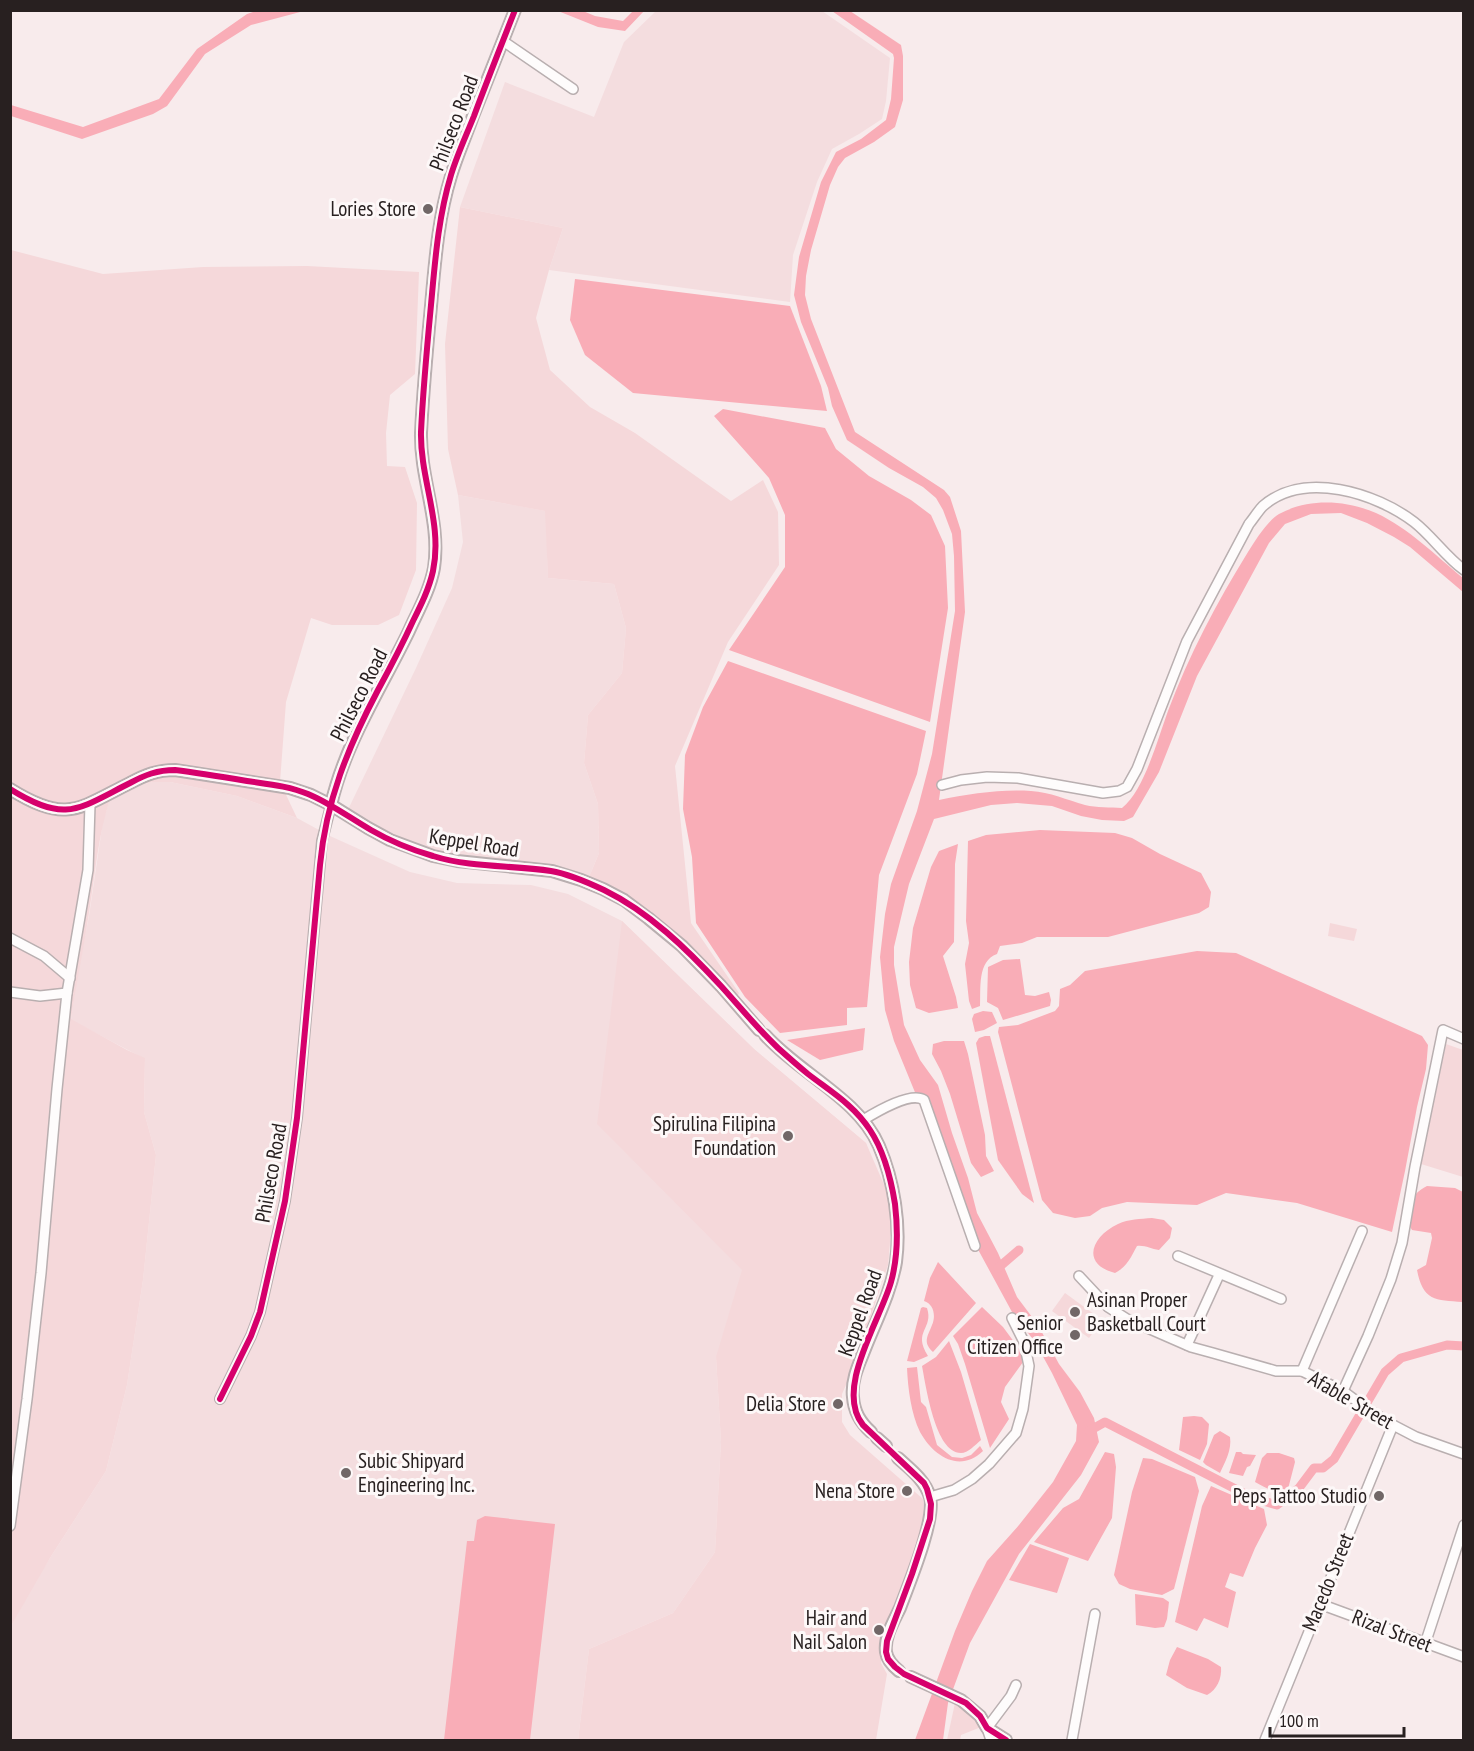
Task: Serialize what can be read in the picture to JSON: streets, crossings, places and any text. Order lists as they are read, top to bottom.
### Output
{
  "streets": {
    "street": [
      "Philseco Road",
      "Keppel Road",
      "Afable Street",
      "Macedo Street",
      "Rizal Street"
    ]
  },
  "crossings": [
    ["Philseco Road", "Keppel Road"],
    ["Afable Street", "Macedo Street"],
    ["Macedo Street", "Rizal Street"]
  ],
  "places": [
    "Lories Store",
    "Spirulina Filipina Foundation",
    "Asinan Proper Basketball Court",
    "Senior Citizen Office",
    "Delia Store",
    "Subic Shipyard Engineering Inc.",
    "Nena Store",
    "Peps Tattoo Studio",
    "Hair and Nail Salon"
  ],
  "scale_bar": "100 m"
}
